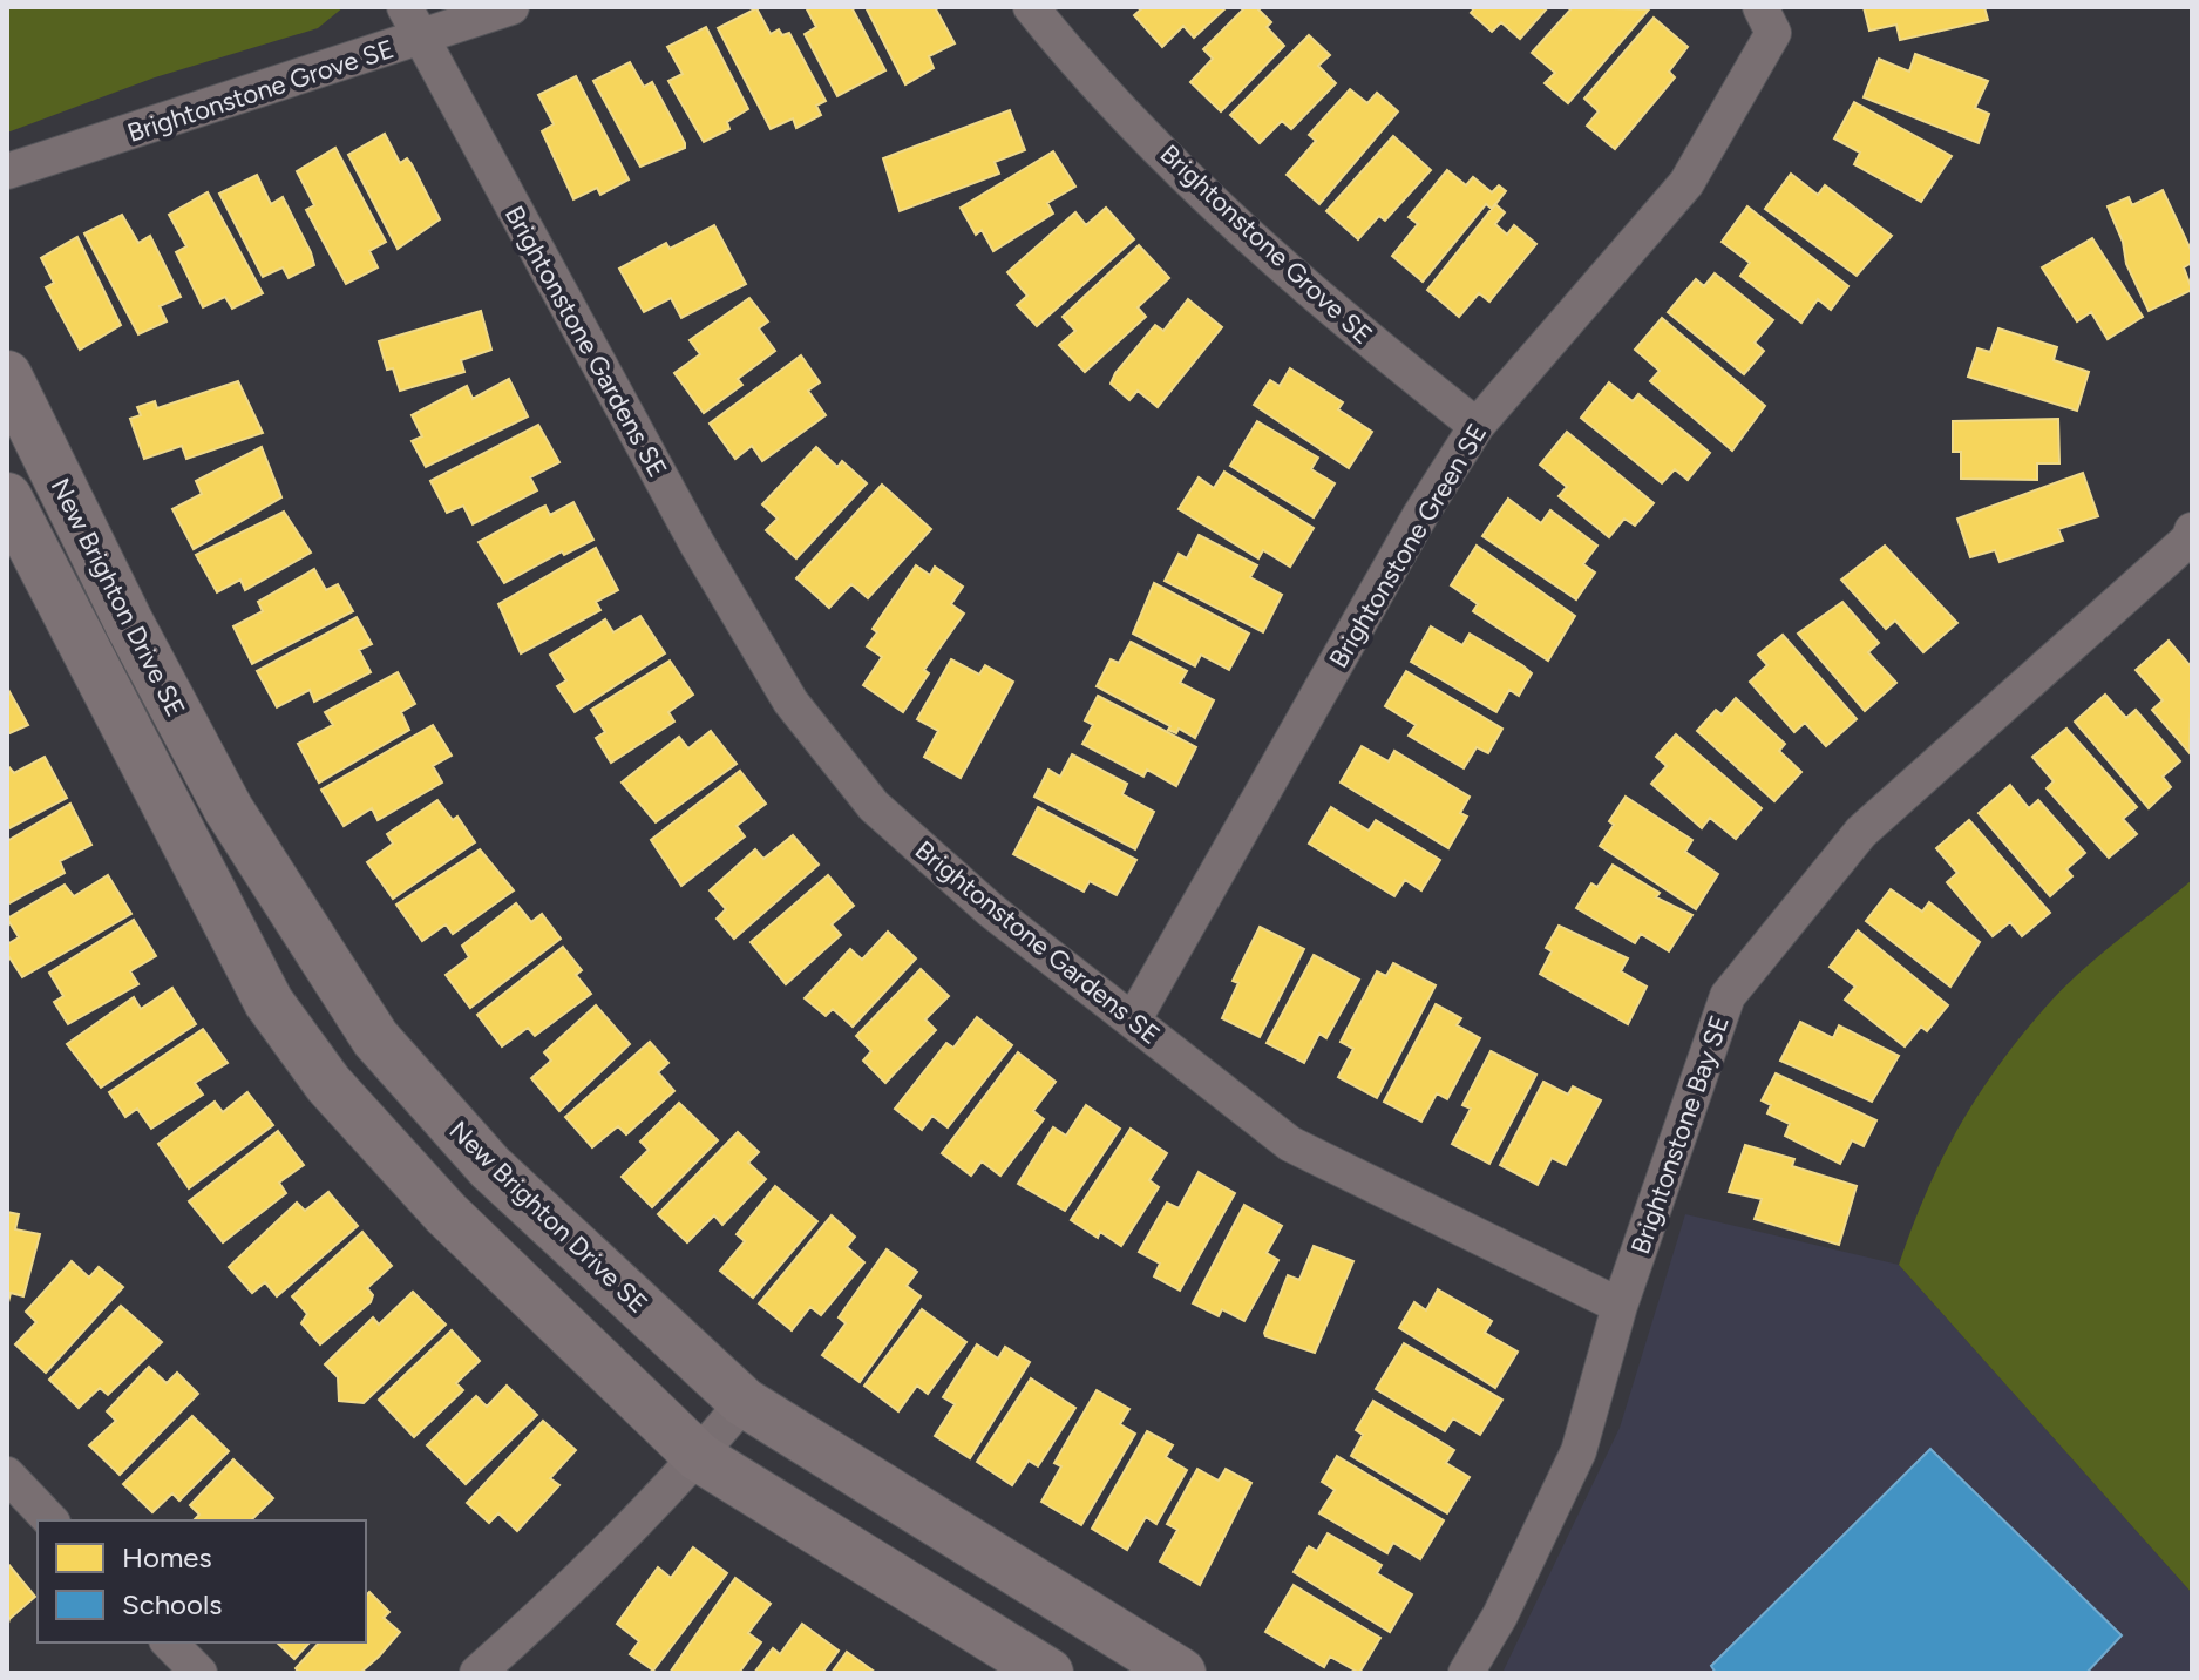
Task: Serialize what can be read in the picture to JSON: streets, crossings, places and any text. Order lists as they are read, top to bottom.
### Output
{
  "streets": {
    "street": [
      "Brightonstone Grove SE",
      "Brightonstone Gardens SE",
      "Brightonstone Green SE",
      "New Brighton Drive SE",
      "Brightonstone Bay SE"
    ]
  },
  "crossings": [
    ["Brightonstone Grove SE", "Brightonstone Gardens SE"],
    ["Brightonstone Grove SE", "Brightonstone Green SE"],
    ["Brightonstone Gardens SE", "Brightonstone Green SE"],
    ["Brightonstone Gardens SE", "Brightonstone Bay SE"]
  ],
  "legend": ["Homes", "Schools"]
}
